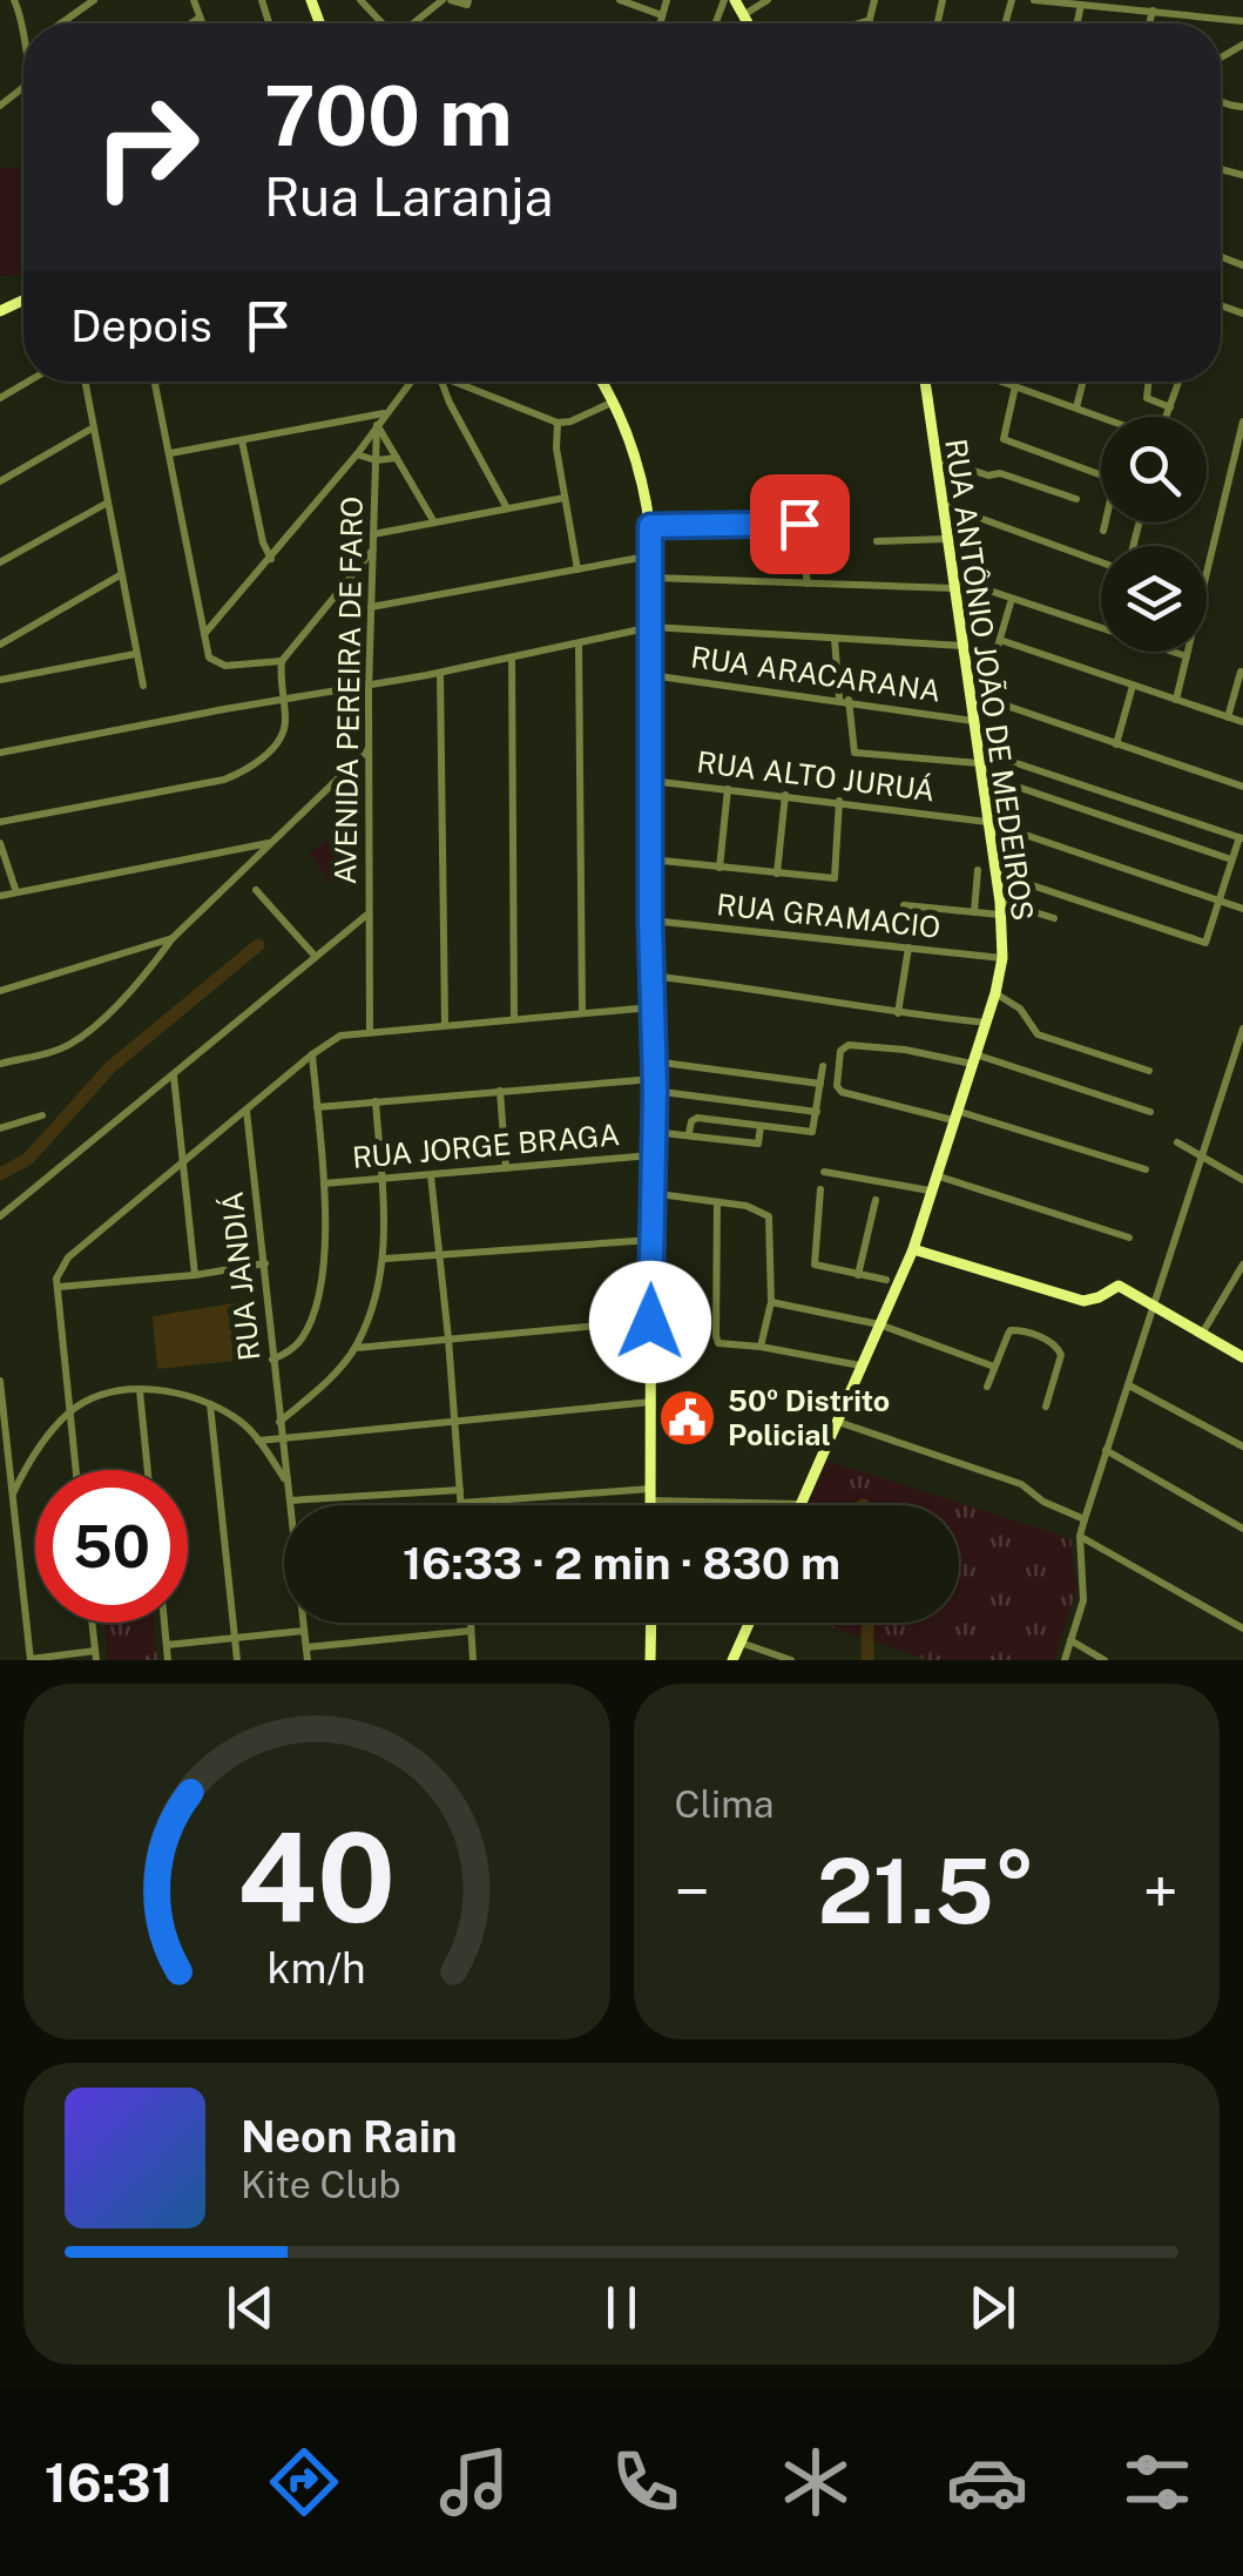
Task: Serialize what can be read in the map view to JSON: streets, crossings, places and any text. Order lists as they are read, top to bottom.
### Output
{
  "streets": {
    "street": [
      "RUA ARACARANA",
      "RUA ANTÔNIO JOÃO DE MEDEIROS",
      "AVENIDA PEREIRA DE FARO",
      "RUA ALTO JURUÁ",
      "RUA GRAMACIO",
      "RUA JORGE BRAGA",
      "RUA JANDIÁ"
    ]
  },
  "crossings": [
    ["RUA ARACARANA", "RUA ANTÔNIO JOÃO DE MEDEIROS"],
    ["RUA ANTÔNIO JOÃO DE MEDEIROS", "RUA ALTO JURUÁ"],
    ["RUA ANTÔNIO JOÃO DE MEDEIROS", "RUA GRAMACIO"]
  ],
  "places": {
    "public building": ["50º Distrito Policial"]
  },
  "page": {
    "turn": ["700 m", "Rua Laranja"],
    "then": "Depois",
    "limit": "50",
    "trip": "16:33 · 2 min · 830 m",
    "tile": "Clima",
    "heat": ["−", "21.5°", "+"],
    "song": ["Neon Rain", "Kite Club"],
    "tabs": "16:31",
    "gauge": ["40", "km/h"]
  }
}
